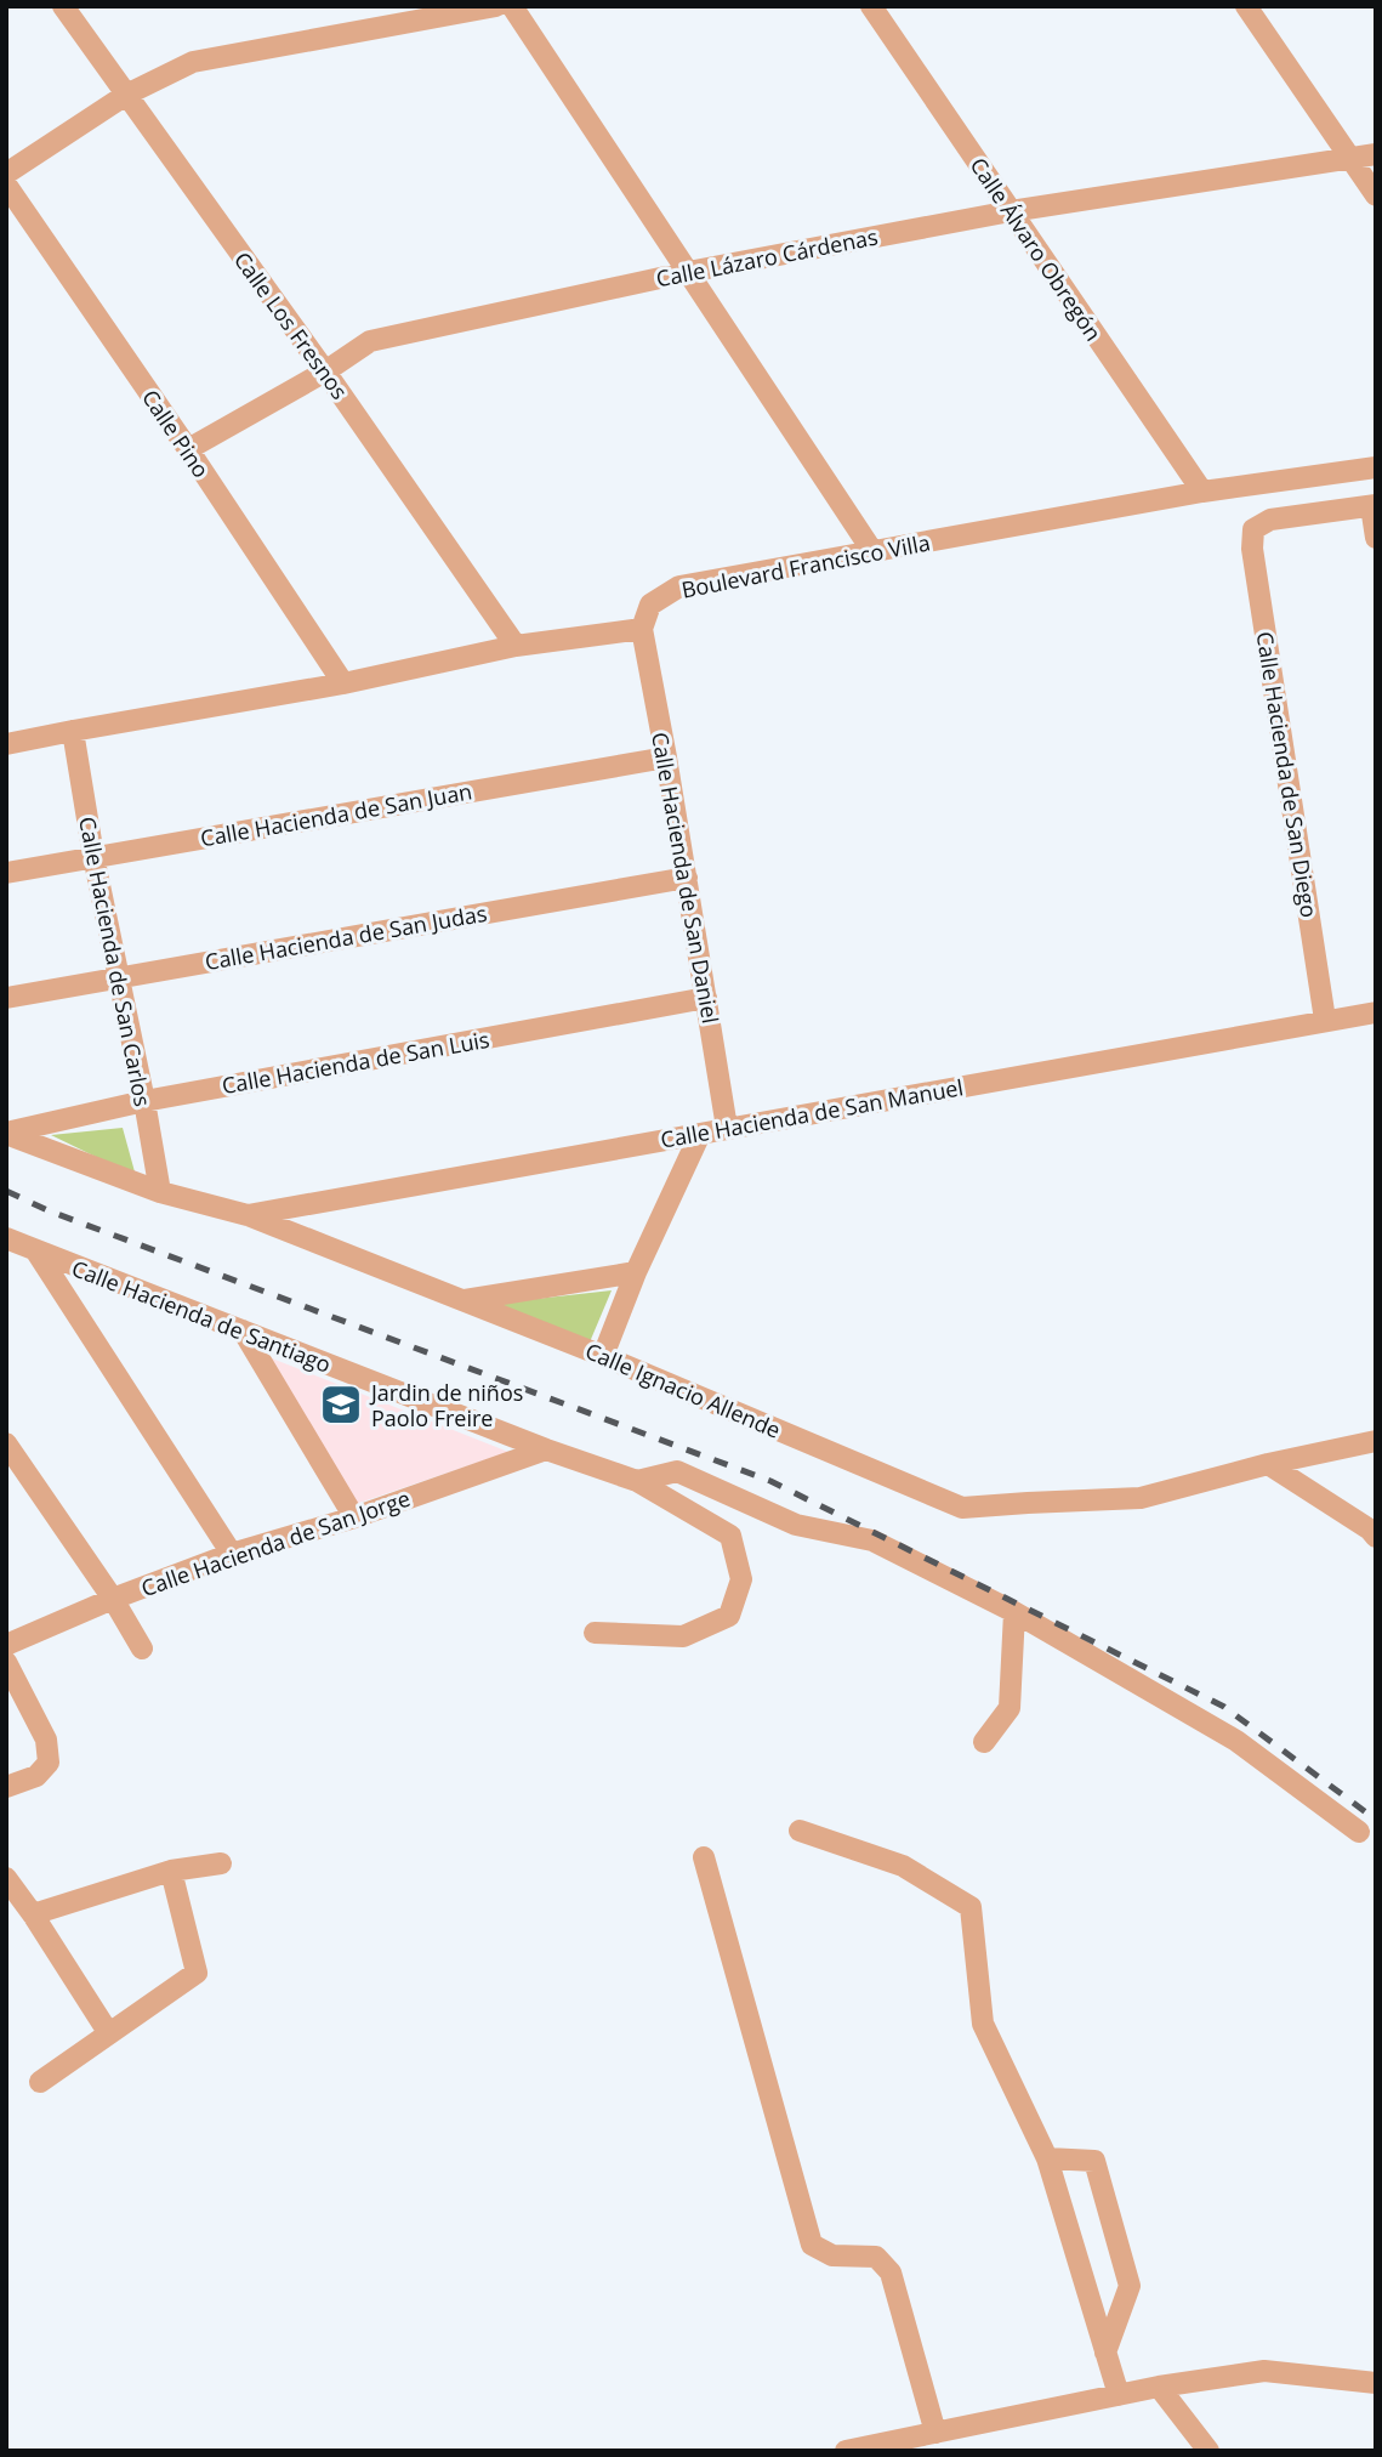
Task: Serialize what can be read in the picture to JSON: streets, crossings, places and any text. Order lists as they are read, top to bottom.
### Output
{
  "streets": {
    "street": [
      "Calle Álvaro Obregón",
      "Calle Lázaro Cárdenas",
      "Calle Los Fresnos",
      "Calle Pino",
      "Boulevard Francisco Villa",
      "Calle Hacienda de San Diego",
      "Calle Hacienda de San Juan",
      "Calle Hacienda de San Daniel",
      "Calle Hacienda de San Judas",
      "Calle Hacienda de San Carlos",
      "Calle Hacienda de San Luis",
      "Calle Hacienda de San Manuel",
      "Calle Hacienda de Santiago",
      "Calle Ignacio Allende",
      "Calle Hacienda de San Jorge"
    ]
  },
  "crossings": [
    ["Calle Álvaro Obregón", "Calle Lázaro Cárdenas"],
    ["Calle Álvaro Obregón", "Boulevard Francisco Villa"],
    ["Calle Lázaro Cárdenas", "Calle Los Fresnos"],
    ["Calle Lázaro Cárdenas", "Calle Pino"],
    ["Boulevard Francisco Villa", "Calle Hacienda de San Daniel"],
    ["Calle Hacienda de San Diego", "Calle Hacienda de San Manuel"],
    ["Calle Hacienda de San Juan", "Calle Hacienda de San Daniel"],
    ["Calle Hacienda de San Juan", "Calle Hacienda de San Carlos"],
    ["Calle Hacienda de San Daniel", "Calle Hacienda de San Judas"],
    ["Calle Hacienda de San Daniel", "Calle Hacienda de San Luis"],
    ["Calle Hacienda de San Daniel", "Calle Hacienda de San Manuel"],
    ["Calle Hacienda de San Judas", "Calle Hacienda de San Carlos"],
    ["Calle Hacienda de San Carlos", "Calle Hacienda de San Luis"],
    ["Calle Hacienda de San Carlos", "Calle Ignacio Allende"],
    ["Calle Hacienda de San Luis", "Calle Ignacio Allende"],
    ["Calle Hacienda de San Manuel", "Calle Ignacio Allende"],
    ["Calle Hacienda de Santiago", "Calle Hacienda de San Jorge"]
  ],
  "places": {
    "school or university": ["Jardin de niños Paolo Freire"]
  }
}
